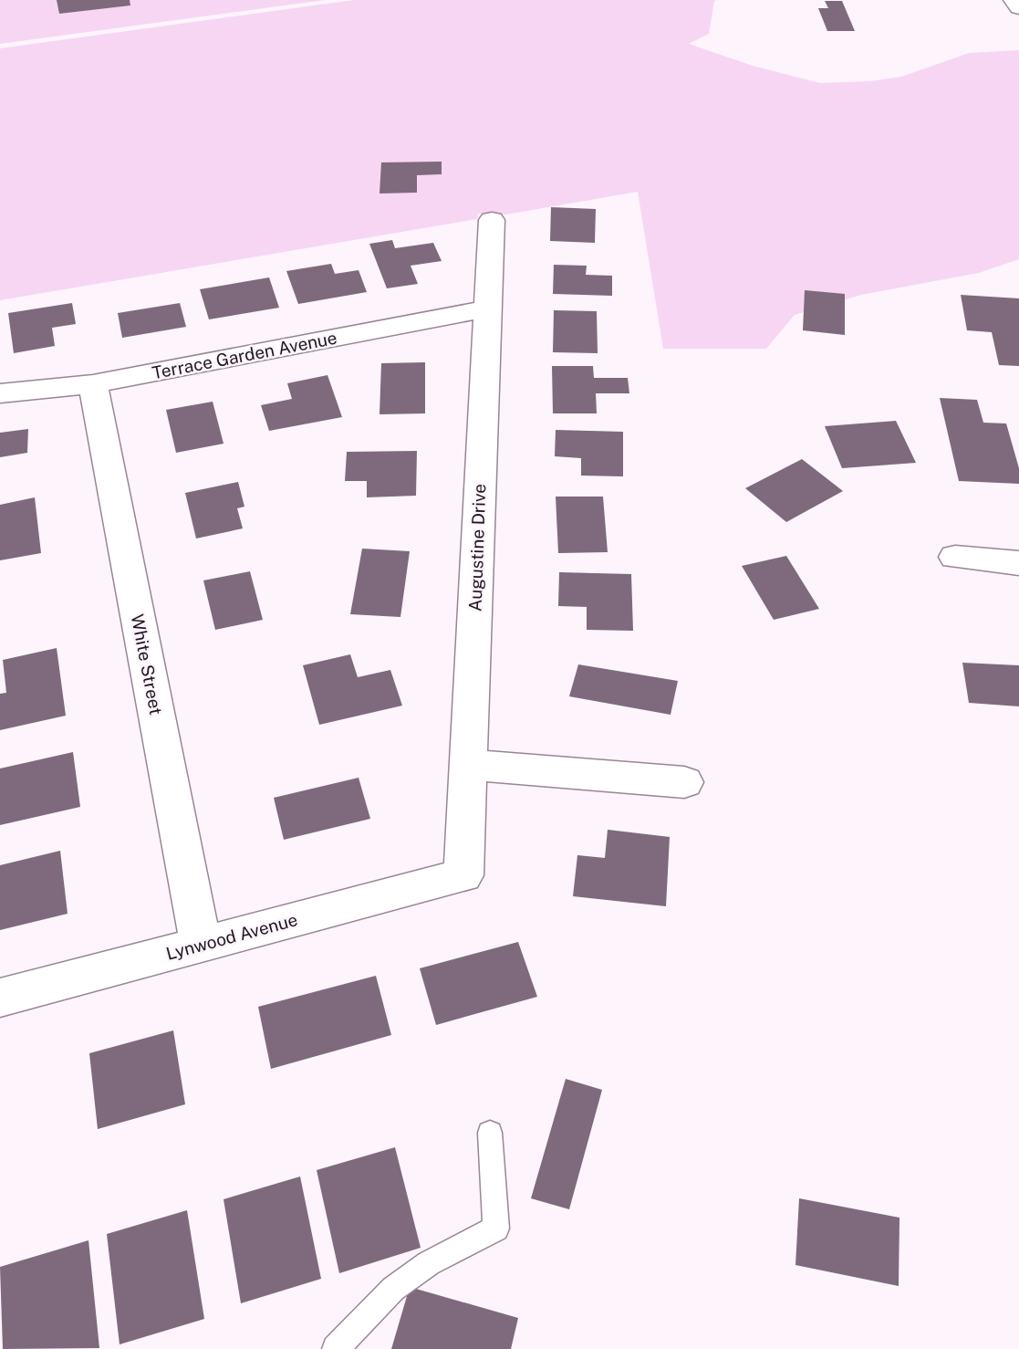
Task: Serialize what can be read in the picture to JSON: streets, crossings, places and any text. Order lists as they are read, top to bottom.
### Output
{
  "streets": {
    "street": [
      "Terrace Garden Avenue",
      "Augustine Drive",
      "White Street",
      "Lynwood Avenue"
    ]
  },
  "crossings": [
    ["Terrace Garden Avenue", "Augustine Drive"],
    ["Terrace Garden Avenue", "White Street"],
    ["Augustine Drive", "Lynwood Avenue"],
    ["White Street", "Lynwood Avenue"]
  ]
}
